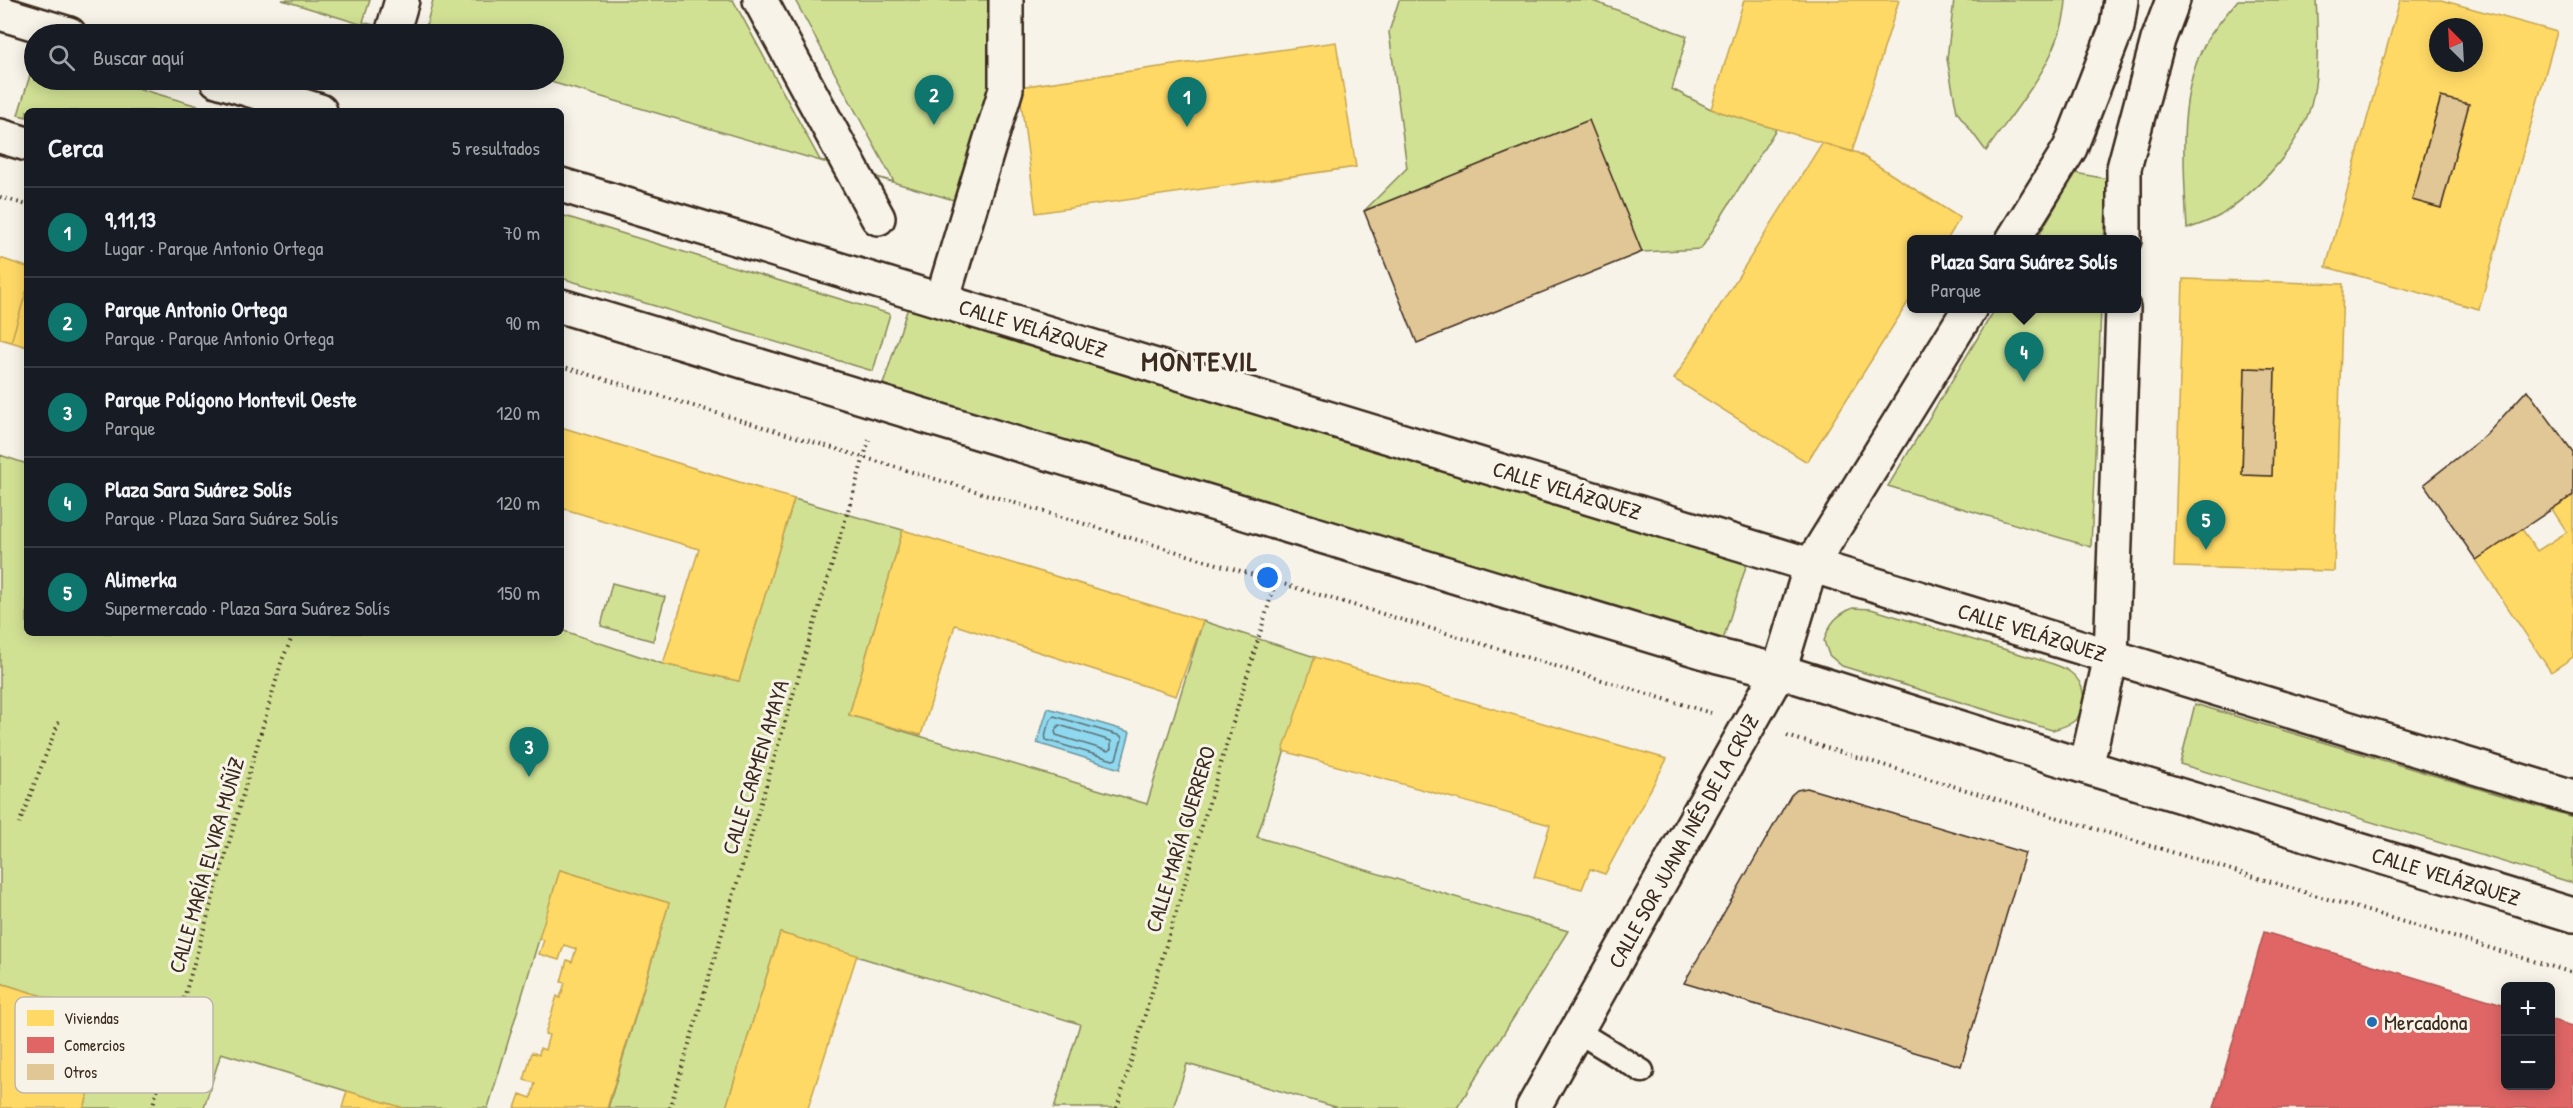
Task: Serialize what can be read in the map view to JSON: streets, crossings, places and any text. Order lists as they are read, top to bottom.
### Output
{
  "streets": {
    "street": ["CALLE VELÁZQUEZ", "CALLE SOR JUANA INÉS DE LA CRUZ"],
    "path": ["CALLE CARMEN AMAYA", "CALLE MARÍA GUERRERO", "CALLE MARÍA ELVIRA MUÑÍZ"]
  },
  "crossings": [
    ["CALLE VELÁZQUEZ", "CALLE SOR JUANA INÉS DE LA CRUZ"]
  ],
  "districts": ["MONTEVIL"],
  "places": ["Mercadona"],
  "legend": ["Viviendas", "Comercios", "Otros"],
  "north": "top left",
  "page": {
    "search": "Buscar aquí",
    "pins": [
      "2",
      "1",
      "4",
      "5",
      "3"
    ],
    "heading": ["Cerca", "5 resultados"],
    "list": [
      {
        "mark": "1",
        "name": "9,11,13",
        "note": "Lugar · Parque Antonio Ortega",
        "value": "70 m"
      },
      {
        "mark": "2",
        "name": "Parque Antonio Ortega",
        "note": "Parque · Parque Antonio Ortega",
        "value": "90 m"
      },
      {
        "mark": "3",
        "name": "Parque Polígono Montevil Oeste",
        "note": "Parque",
        "value": "120 m"
      },
      {
        "mark": "4",
        "name": "Plaza Sara Suárez Solís",
        "note": "Parque · Plaza Sara Suárez Solís",
        "value": "120 m"
      },
      {
        "mark": "5",
        "name": "Alimerka",
        "note": "Supermercado · Plaza Sara Suárez Solís",
        "value": "150 m"
      }
    ],
    "popup": ["Plaza Sara Suárez Solís", "Parque"],
    "map_buttons": ["+", "−"]
  }
}
